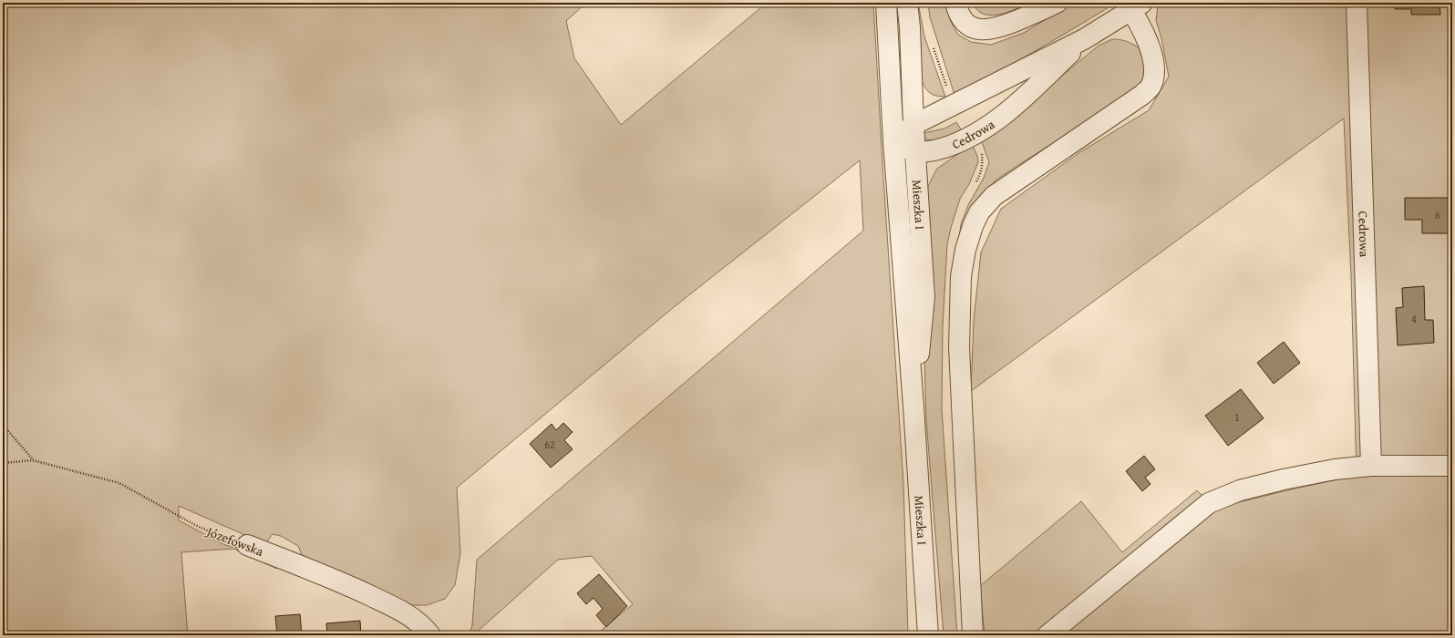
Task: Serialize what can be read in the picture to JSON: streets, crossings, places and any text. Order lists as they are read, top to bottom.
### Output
{
  "streets": {
    "street": ["Cedrowa", "Mieszka I", "Józefowska"]
  },
  "crossings": [
    ["Cedrowa", "Mieszka I"]
  ],
  "house_numbers": [
    "6",
    "4",
    "1",
    "62"
  ]
}
